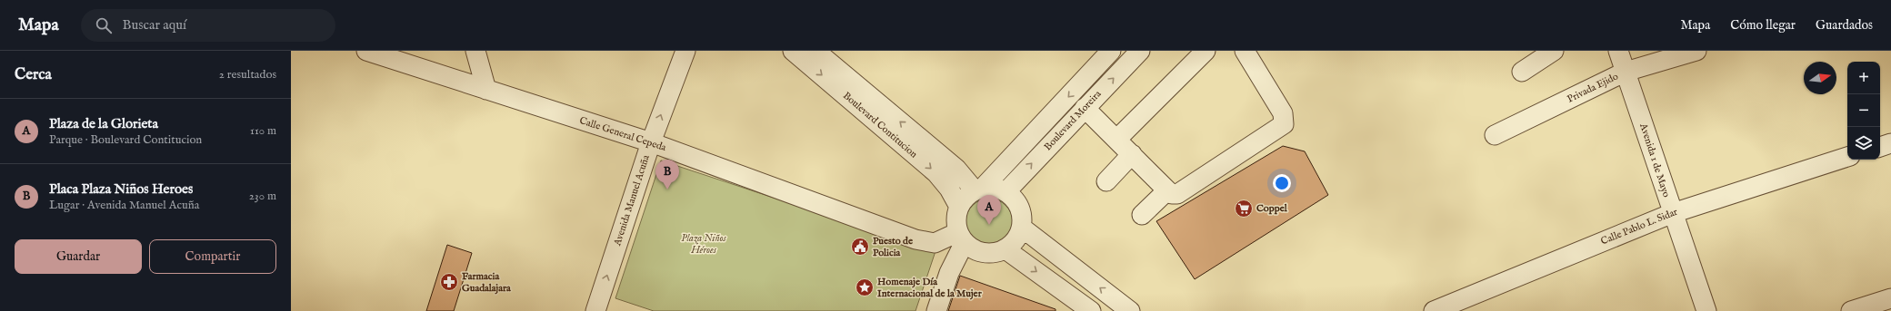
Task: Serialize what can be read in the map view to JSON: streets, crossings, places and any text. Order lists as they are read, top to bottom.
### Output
{
  "streets": {
    "street": [
      "Privada Ejido",
      "Boulevard Moreira",
      "Boulevard Contitucion",
      "Calle General Cepeda",
      "Avenida 1 de Mayo",
      "Avenida Manuel Acuña",
      "Calle Pablo L. Sidar"
    ]
  },
  "crossings": [
    ["Privada Ejido", "Avenida 1 de Mayo"],
    ["Boulevard Moreira", "Boulevard Contitucion"],
    ["Boulevard Moreira", "Calle General Cepeda"],
    ["Boulevard Contitucion", "Calle General Cepeda"],
    ["Calle General Cepeda", "Avenida Manuel Acuña"],
    ["Avenida 1 de Mayo", "Calle Pablo L. Sidar"]
  ],
  "one_way": ["Avenida Manuel Acuña"],
  "parks": ["Plaza Niños Héroes"],
  "places": {
    "supermarket": ["Coppel"],
    "public building": ["Puesto de Policia"],
    "pharmacy": ["Farmacia Guadalajara"],
    "place": ["Homenaje Día Internacional de la Mujer"]
  },
  "north": "right",
  "page": {
    "header": "Mapa",
    "search": "Buscar aquí",
    "nav": ["Mapa", "Cómo llegar", "Guardados"],
    "heading": ["Cerca", "2 resultados"],
    "map_buttons": ["+", "−"],
    "list": [
      {
        "mark": "A",
        "name": "Plaza de la Glorieta",
        "note": "Parque · Boulevard Contitucion",
        "value": "110 m"
      },
      {
        "mark": "B",
        "name": "Placa Plaza Niños Heroes",
        "note": "Lugar · Avenida Manuel Acuña",
        "value": "230 m"
      }
    ],
    "pins": ["B", "A"],
    "buttons": ["Guardar", "Compartir"]
  }
}
